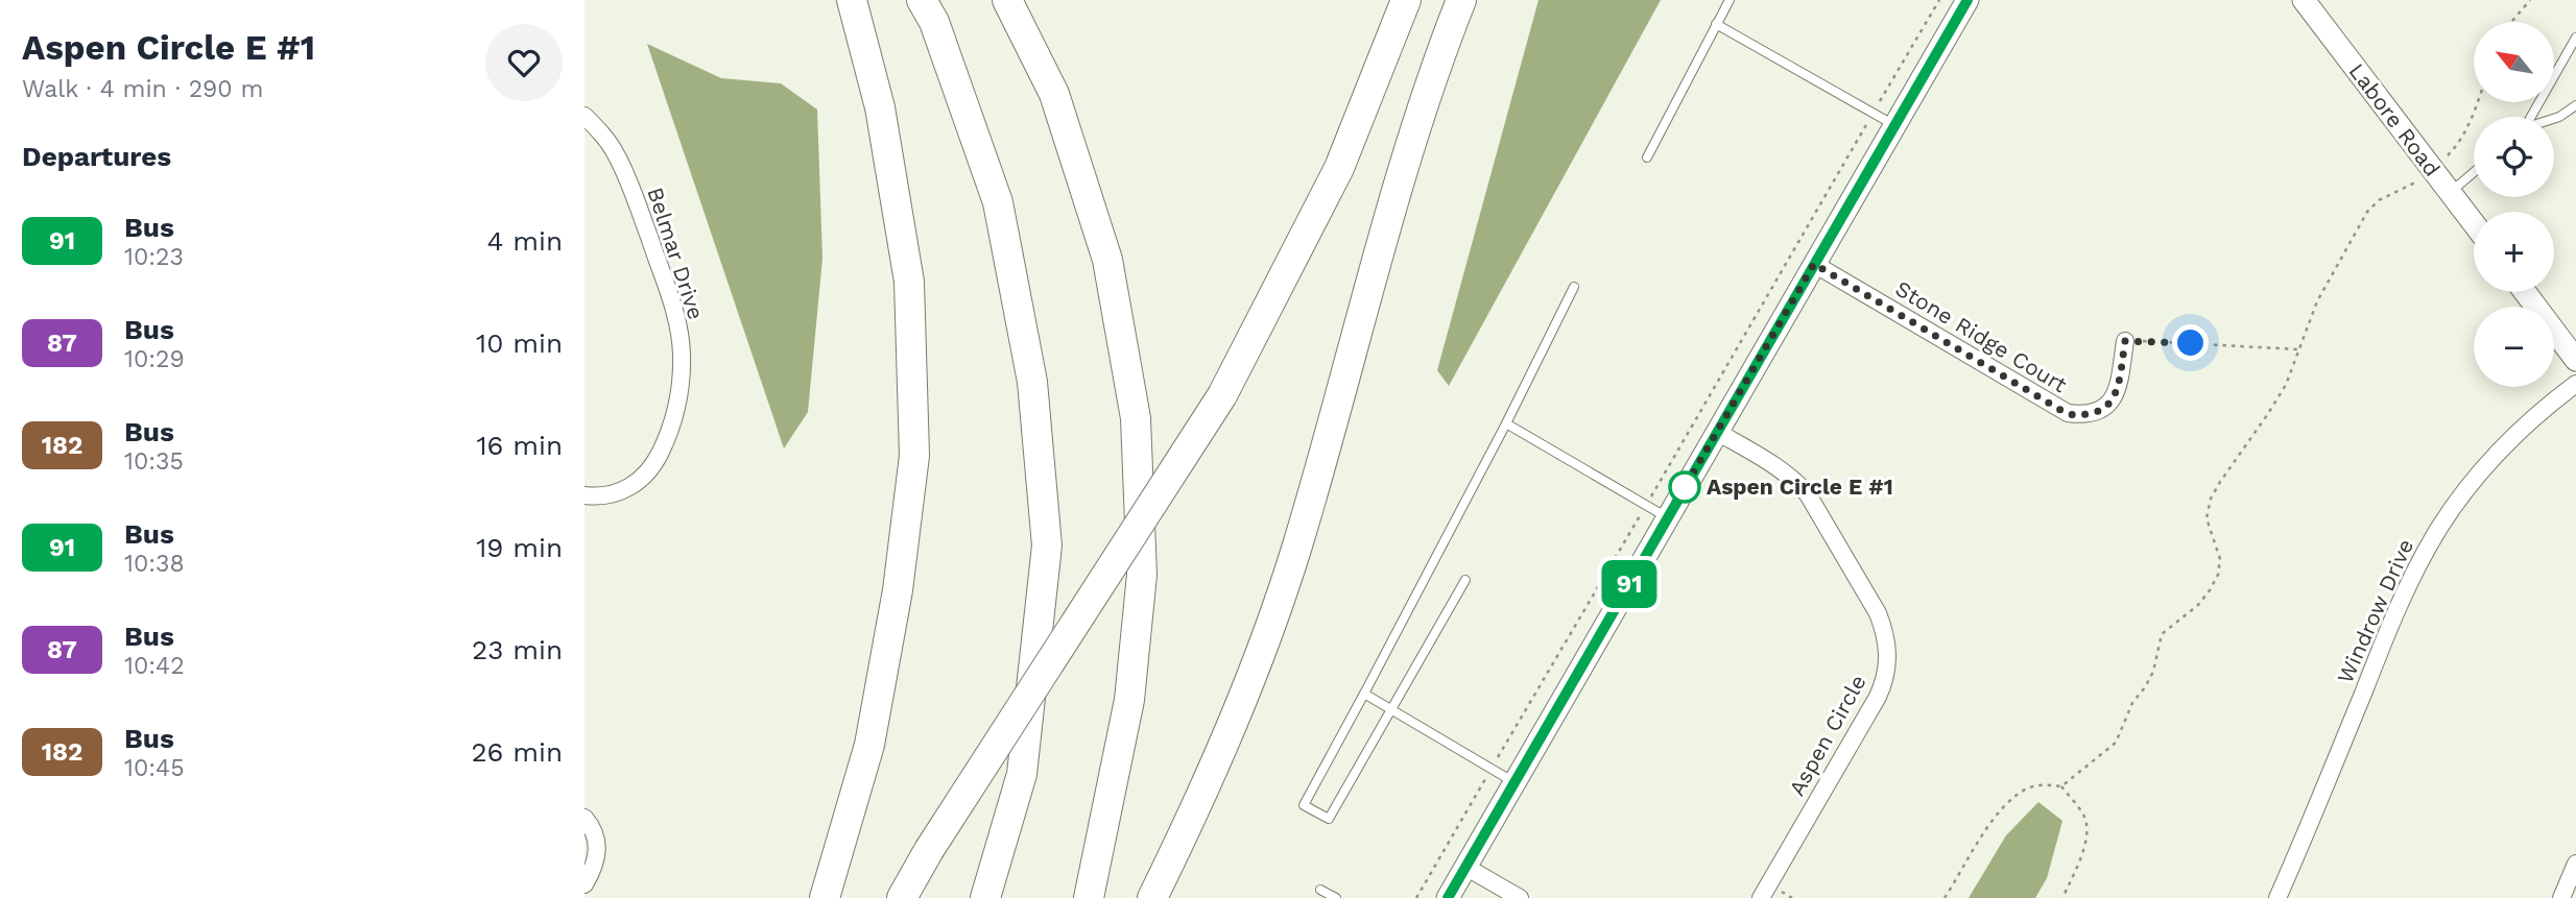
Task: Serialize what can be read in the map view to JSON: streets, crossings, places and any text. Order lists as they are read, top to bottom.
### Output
{
  "streets": {
    "street": [
      "Labore Road",
      "Belmar Drive",
      "Stone Ridge Court",
      "Windrow Drive",
      "Aspen Circle"
    ]
  },
  "places": ["Aspen Circle E #1"],
  "lines": ["bus line 91"],
  "north": "top left",
  "page": {
    "heading": [
      ["Aspen Circle E #1", "Walk · 4 min · 290 m"],
      "Departures"
    ],
    "on_map": "91",
    "map_buttons": ["+", "−"],
    "list": [
      {
        "mark": "91",
        "name": "Bus",
        "note": "10:23",
        "value": "4 min"
      },
      {
        "mark": "87",
        "name": "Bus",
        "note": "10:29",
        "value": "10 min"
      },
      {
        "mark": "182",
        "name": "Bus",
        "note": "10:35",
        "value": "16 min"
      },
      {
        "mark": "91",
        "name": "Bus",
        "note": "10:38",
        "value": "19 min"
      },
      {
        "mark": "87",
        "name": "Bus",
        "note": "10:42",
        "value": "23 min"
      },
      {
        "mark": "182",
        "name": "Bus",
        "note": "10:45",
        "value": "26 min"
      }
    ]
  }
}
